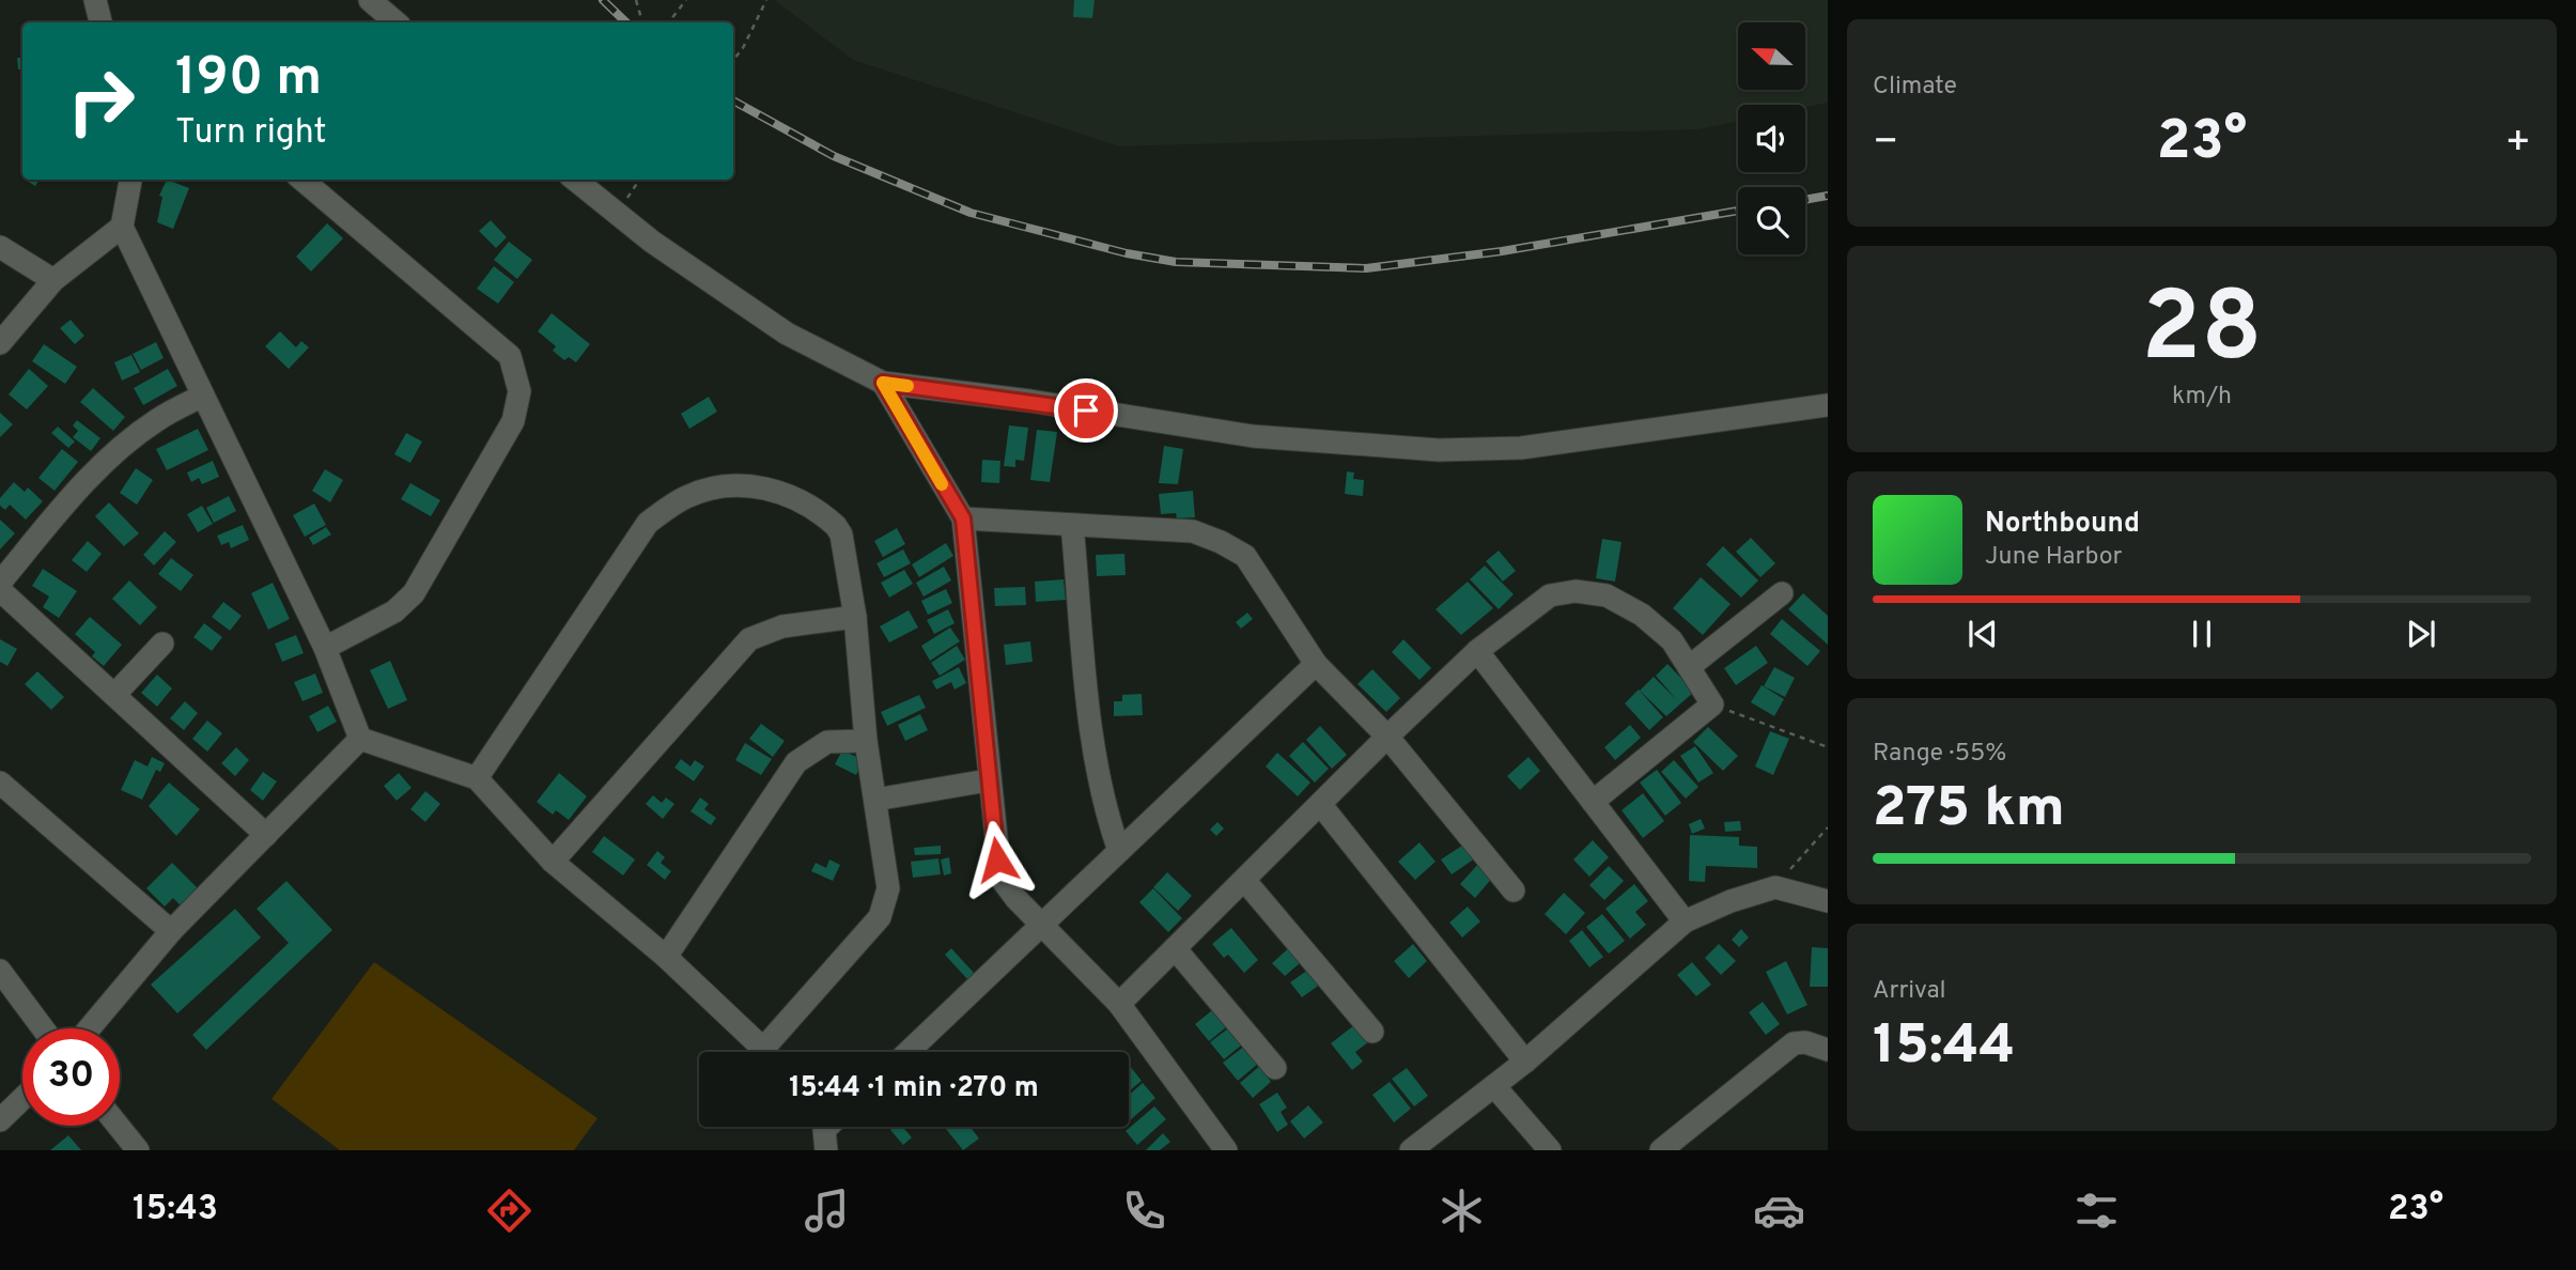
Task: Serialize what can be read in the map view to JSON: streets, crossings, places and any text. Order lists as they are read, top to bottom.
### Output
{
  "north": "left",
  "page": {
    "tile": [
      "Climate",
      ["28", "km/h"],
      ["Range · 55%", "275 km"],
      ["Arrival", "15:44"]
    ],
    "turn": ["190 m", "Turn right"],
    "heat": ["−", "23°", "+"],
    "song": ["Northbound", "June Harbor"],
    "limit": "30",
    "trip": "15:44 · 1 min · 270 m",
    "tabs": ["15:43", "23°"]
  }
}
